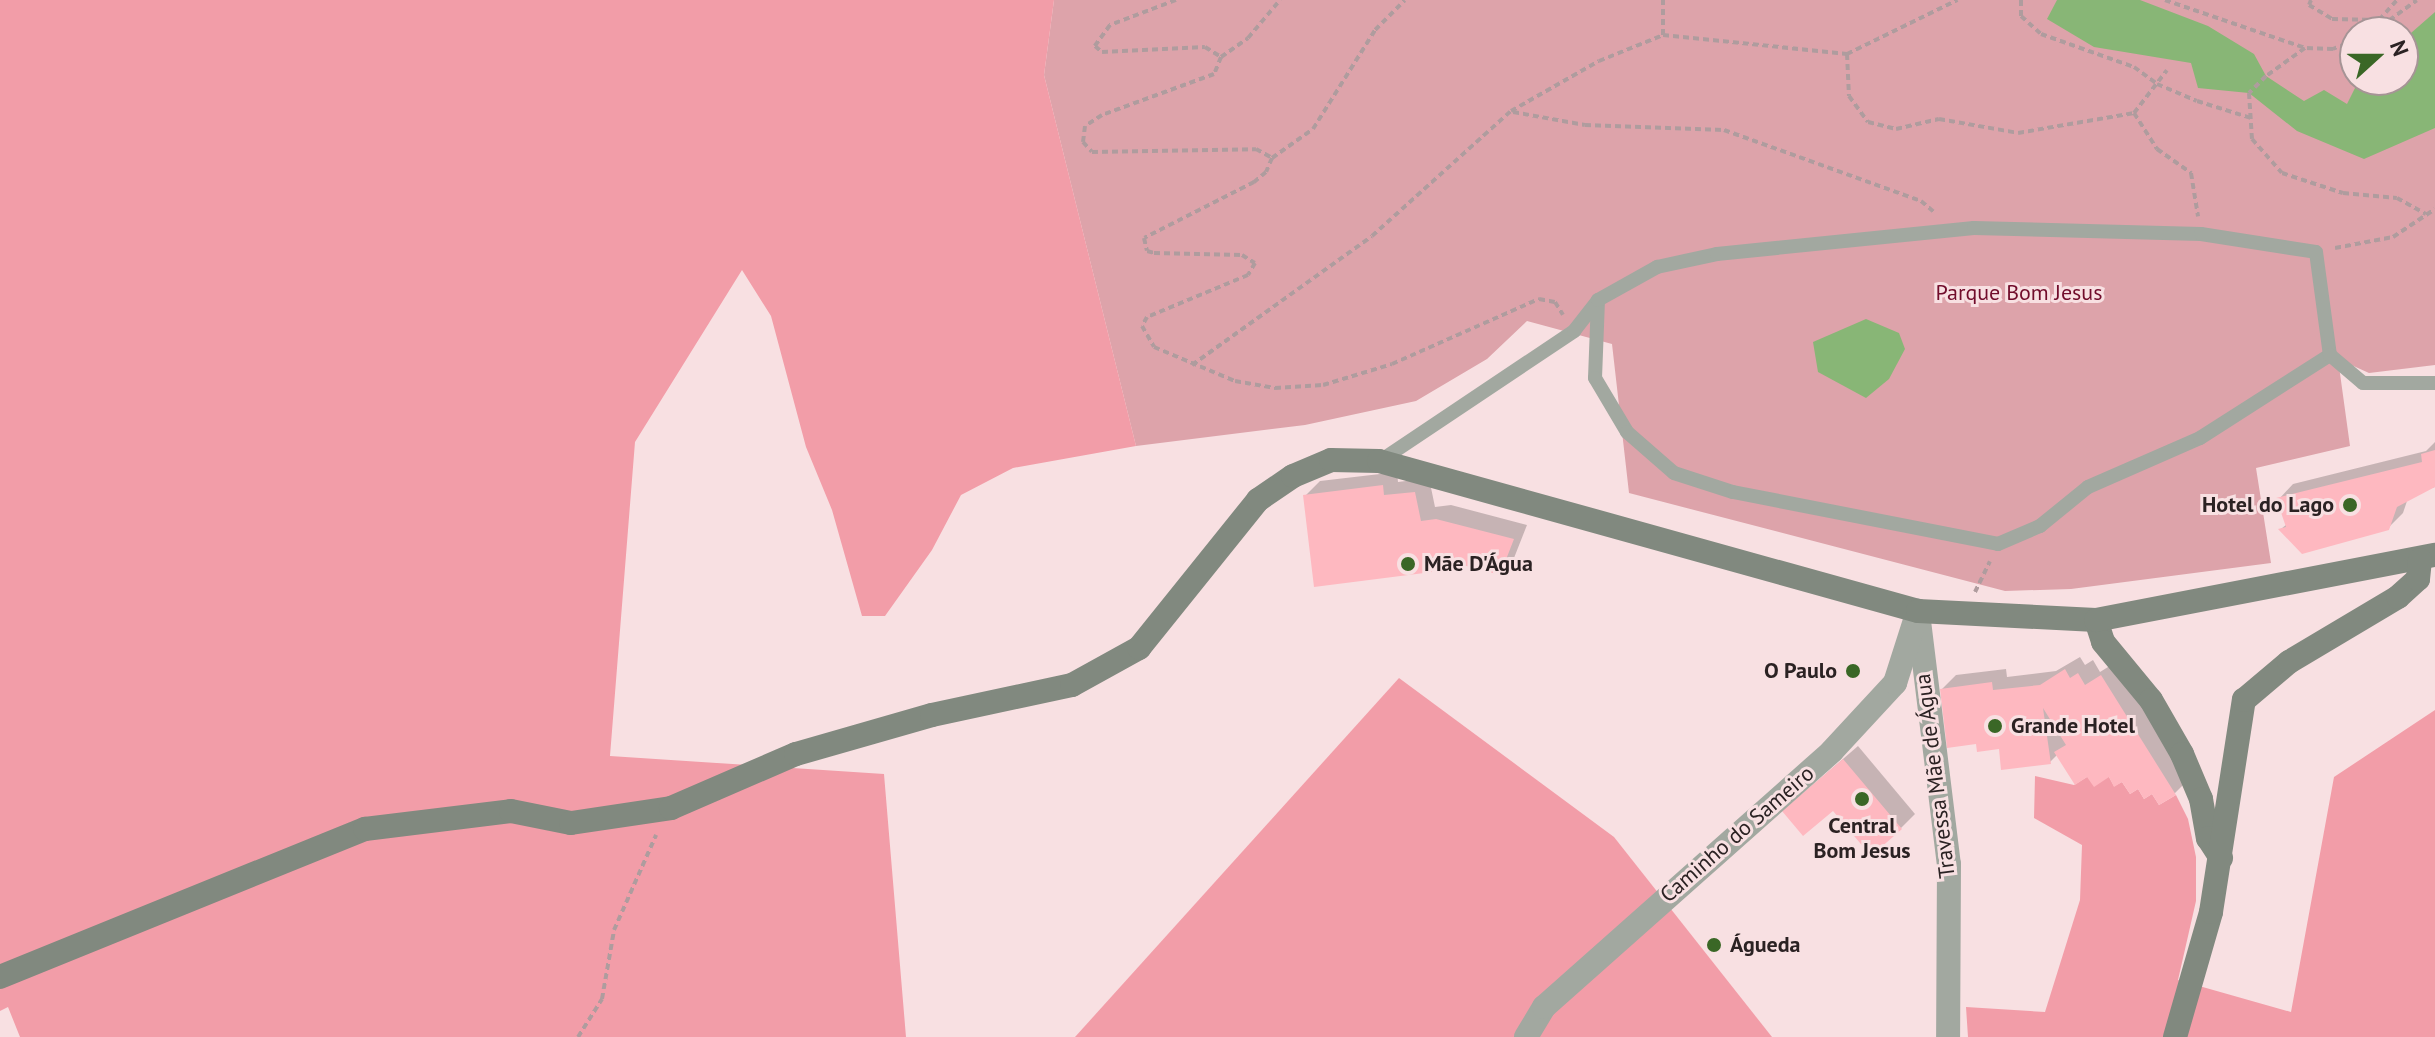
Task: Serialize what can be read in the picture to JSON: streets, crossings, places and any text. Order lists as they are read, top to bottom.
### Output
{
  "streets": {
    "street": ["Travessa Mãe de Água", "Caminho do Sameiro"]
  },
  "crossings": [
    ["Travessa Mãe de Água", "Caminho do Sameiro"]
  ],
  "parks": ["Parque Bom Jesus"],
  "places": [
    "Hotel do Lago",
    "Mãe D'Água",
    "O Paulo",
    "Grande Hotel",
    "Central Bom Jesus",
    "Águeda"
  ],
  "north": "right"
}
